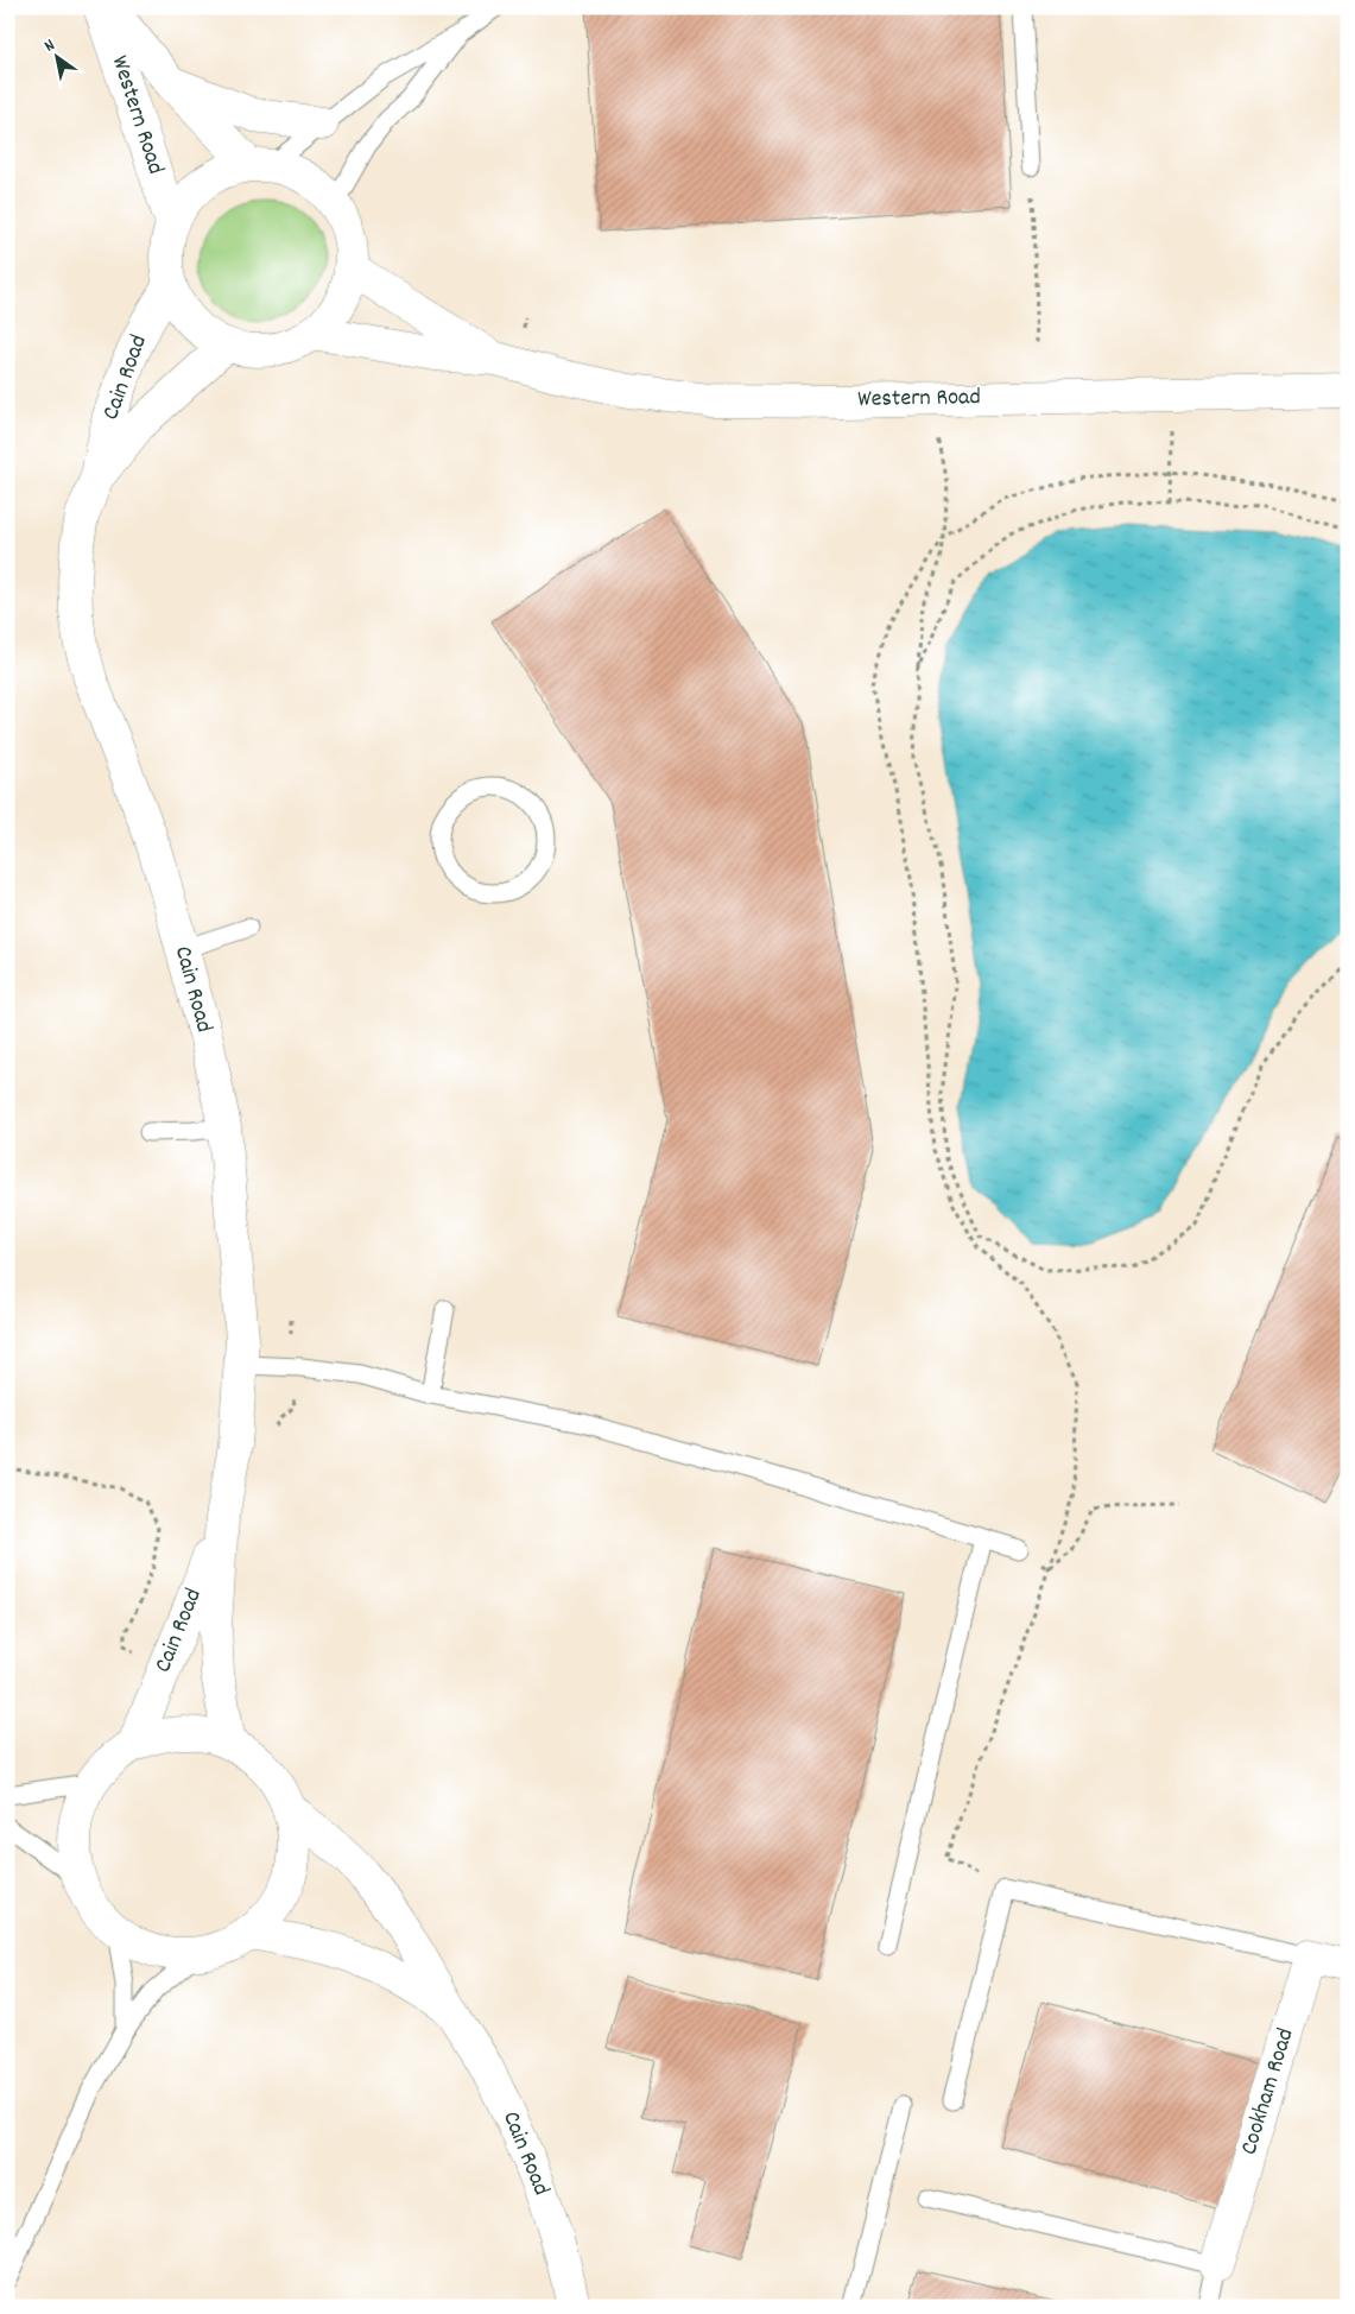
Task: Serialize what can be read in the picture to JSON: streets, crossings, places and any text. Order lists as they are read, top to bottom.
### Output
{
  "streets": {
    "street": ["Western Road", "Cain Road", "Cookham Road"]
  },
  "crossings": [
    ["Western Road", "Cain Road"]
  ],
  "north": "top left"
}
